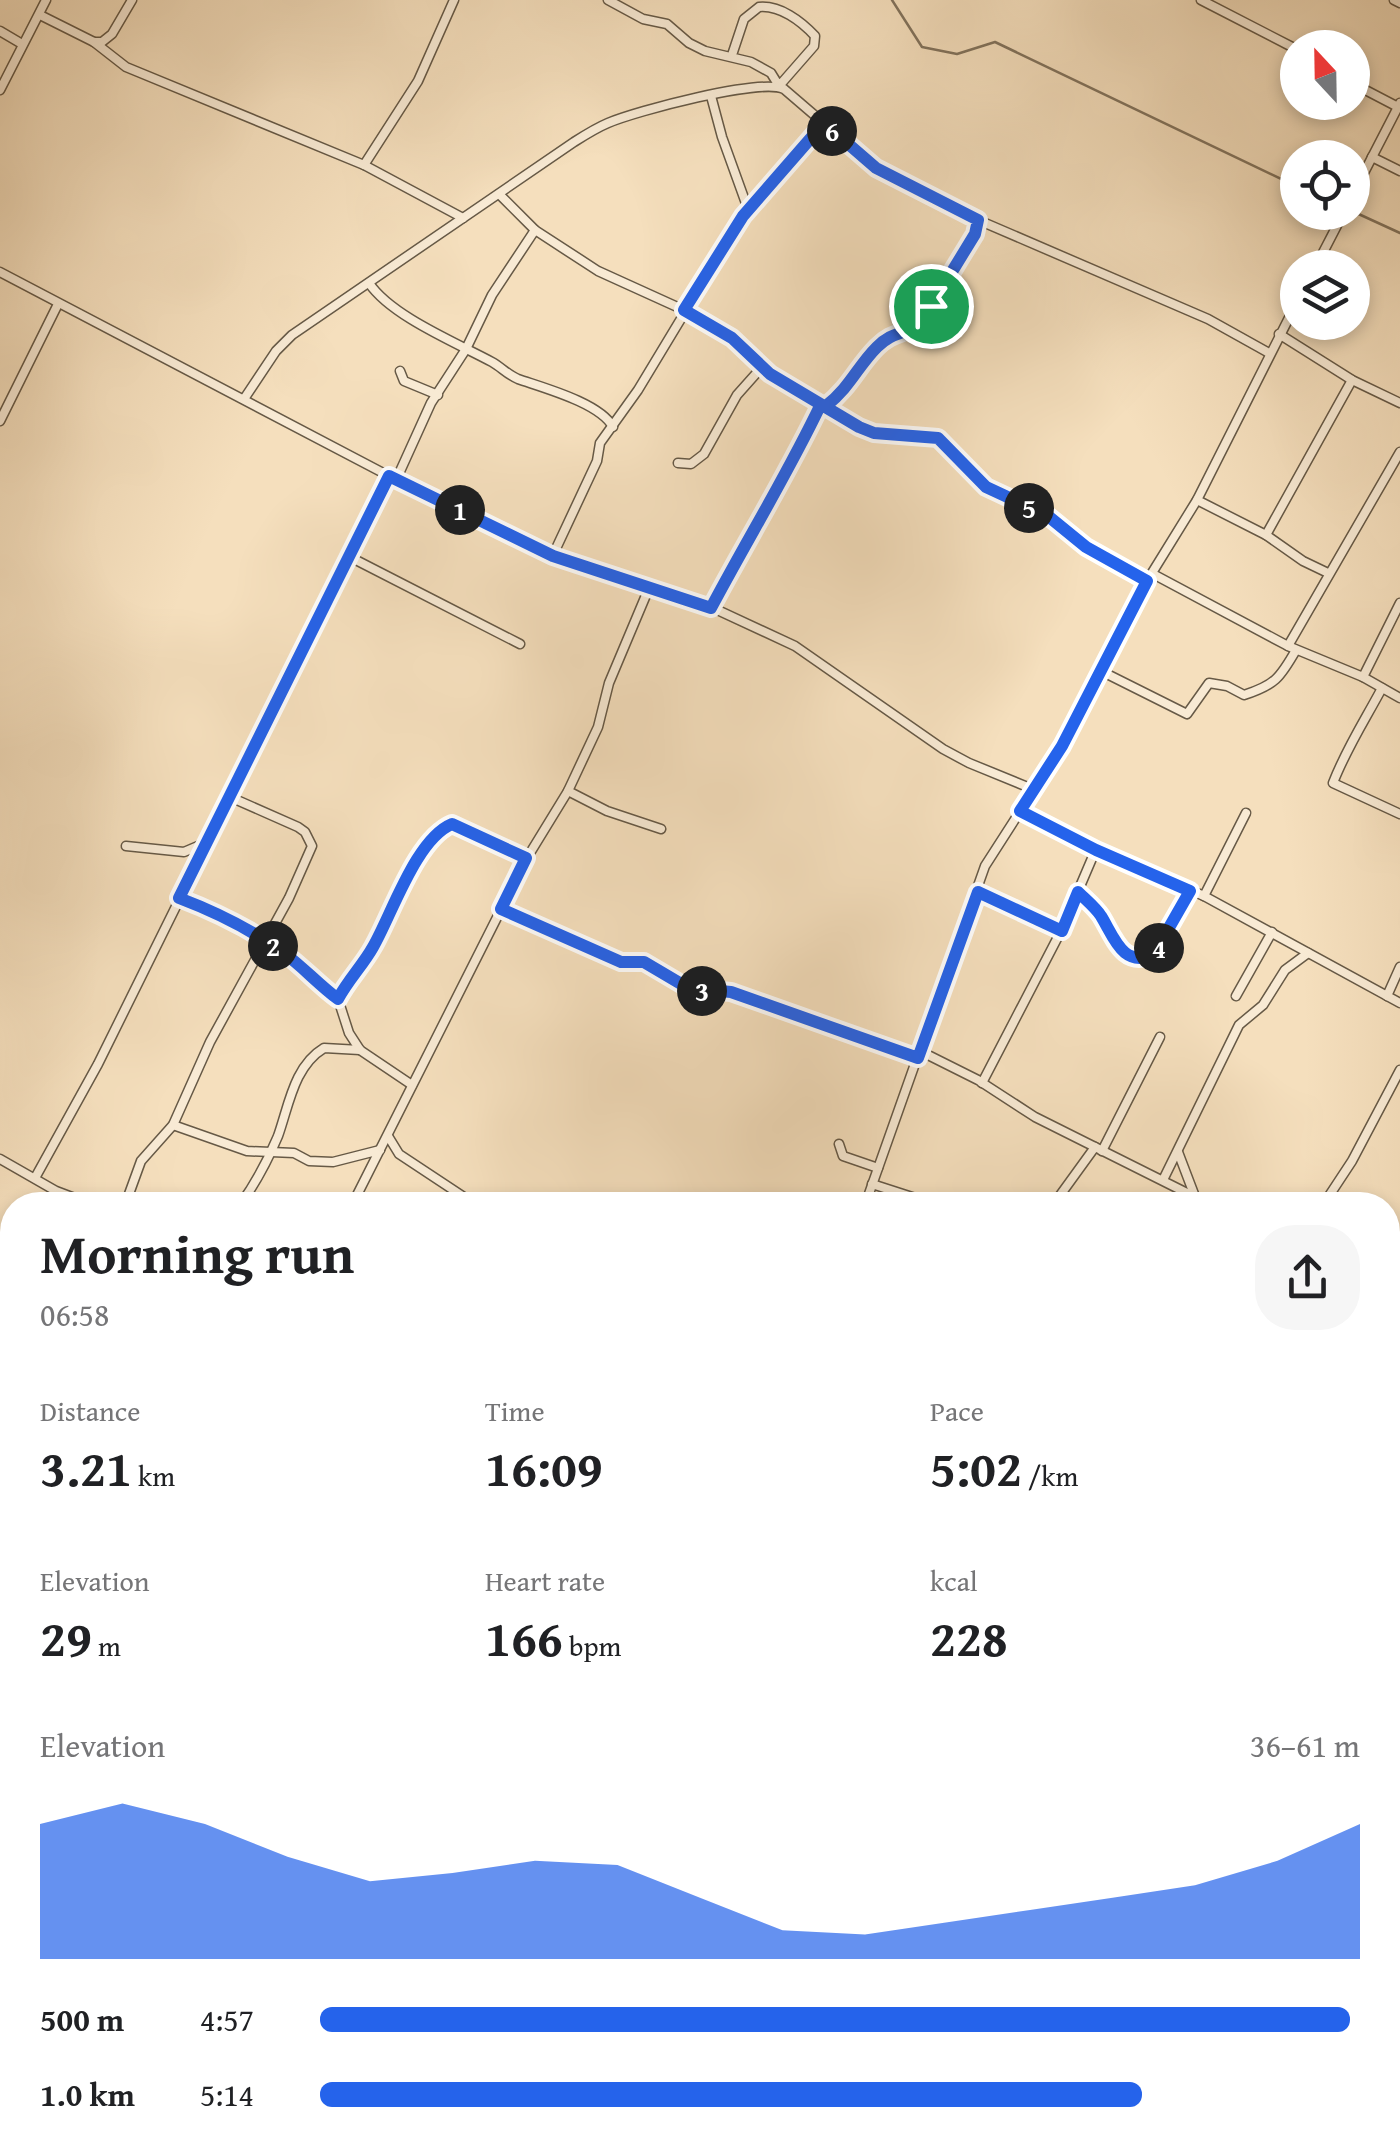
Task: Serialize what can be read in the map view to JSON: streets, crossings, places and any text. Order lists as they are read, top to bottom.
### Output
{
  "north": "top",
  "page": {
    "pins": [
      "6",
      "5",
      "1",
      "2",
      "4",
      "3"
    ],
    "heading": ["Morning run", "06:58"],
    "stats": [
      ["Distance", "3.21 km"],
      ["Time", "16:09"],
      ["Pace", "5:02 /km"],
      ["Elevation", "29 m"],
      ["Heart rate", "166 bpm"],
      ["kcal", "228"]
    ],
    "chart": ["Elevation", "36–61 m"],
    "list": [
      {
        "name": "500 m",
        "note": "4:57"
      },
      {
        "name": "1.0 km",
        "note": "5:14"
      }
    ]
  }
}
